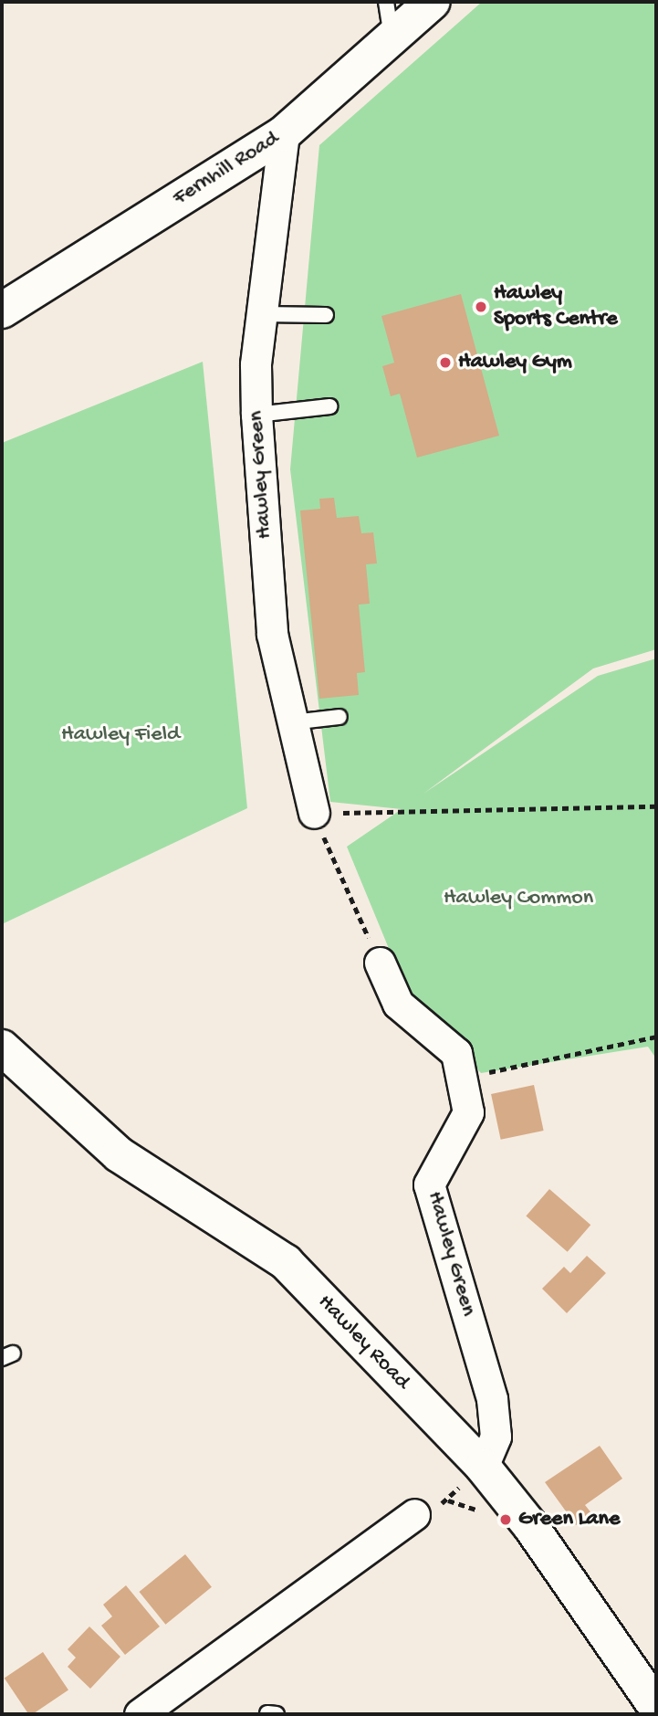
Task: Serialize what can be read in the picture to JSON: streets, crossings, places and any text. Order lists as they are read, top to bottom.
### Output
{
  "streets": {
    "main road": ["Fernhill Road", "Hawley Road"],
    "street": ["Hawley Green"]
  },
  "crossings": [
    ["Fernhill Road", "Hawley Green"],
    ["Hawley Green", "Hawley Road"]
  ],
  "parks": ["Hawley Field", "Hawley Common"],
  "places": ["Hawley Sports Centre", "Hawley Gym", "Green Lane"]
}
